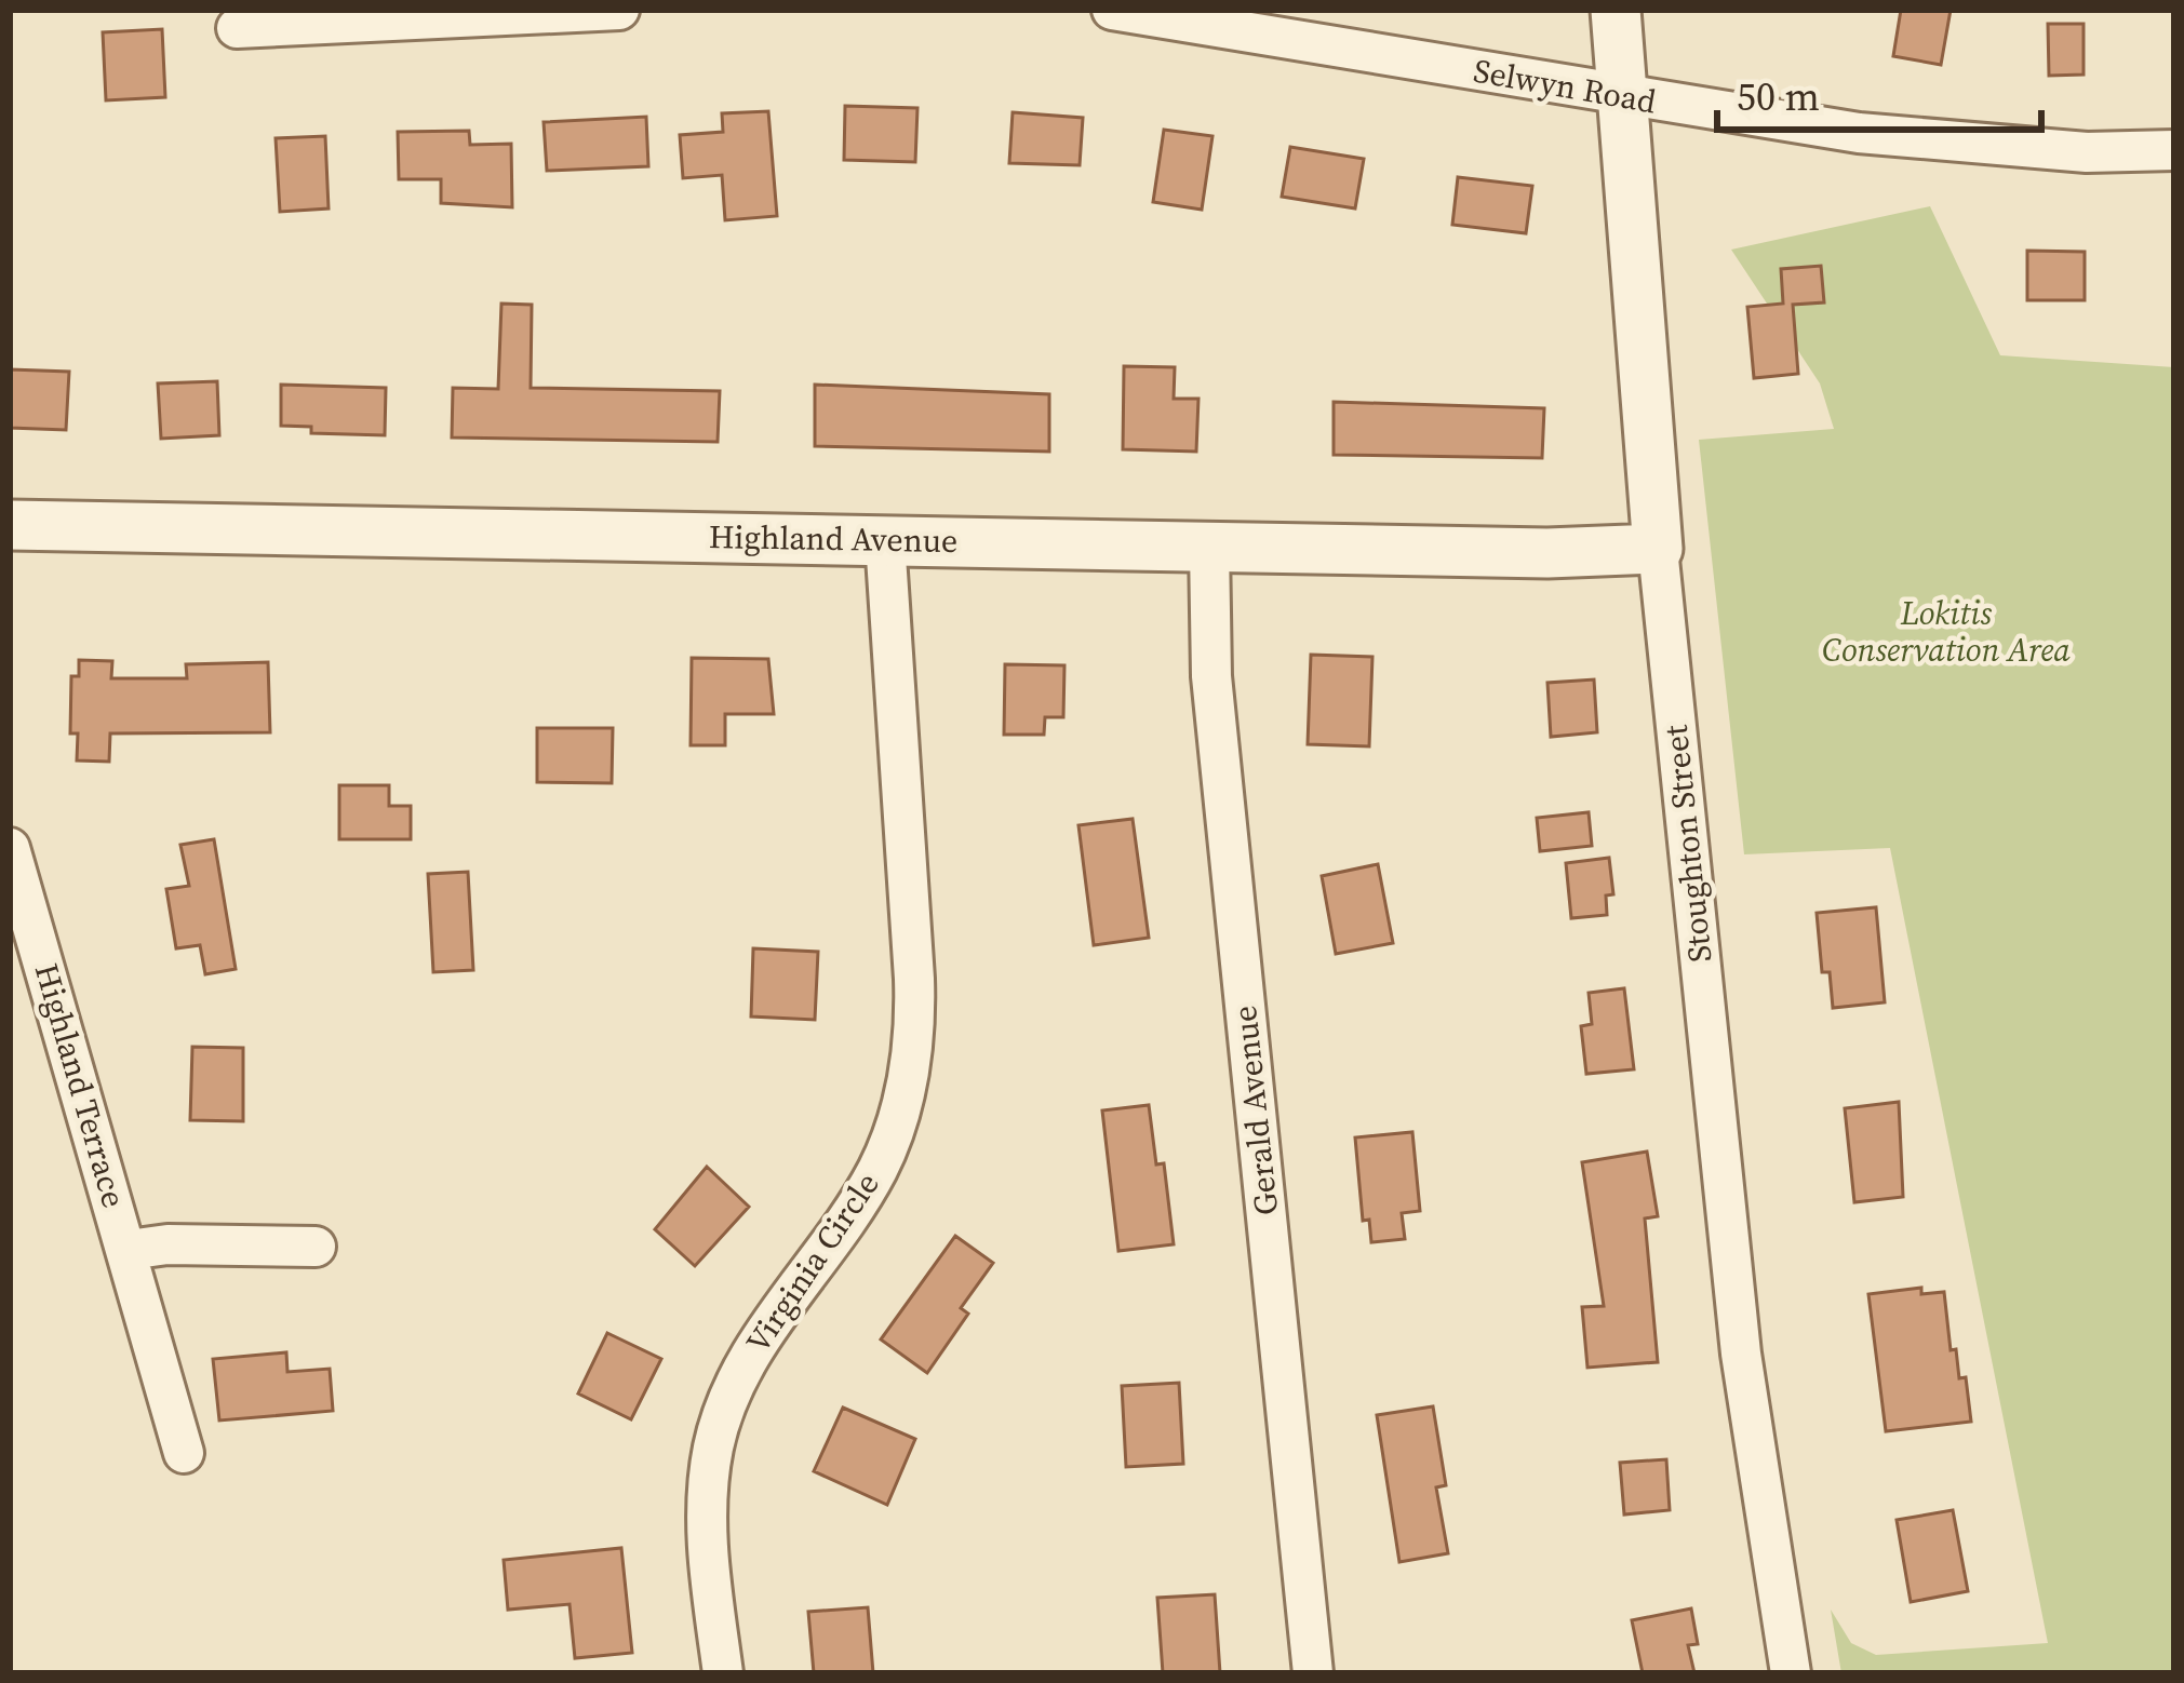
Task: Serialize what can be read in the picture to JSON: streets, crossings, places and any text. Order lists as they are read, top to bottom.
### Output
{
  "streets": {
    "street": [
      "Selwyn Road",
      "Highland Avenue",
      "Stoughton Street",
      "Highland Terrace",
      "Gerald Avenue",
      "Virginia Circle"
    ]
  },
  "crossings": [
    ["Selwyn Road", "Stoughton Street"],
    ["Highland Avenue", "Stoughton Street"],
    ["Highland Avenue", "Gerald Avenue"],
    ["Highland Avenue", "Virginia Circle"]
  ],
  "parks": ["Lokitis Conservation Area"],
  "scale_bar": "50 m"
}
